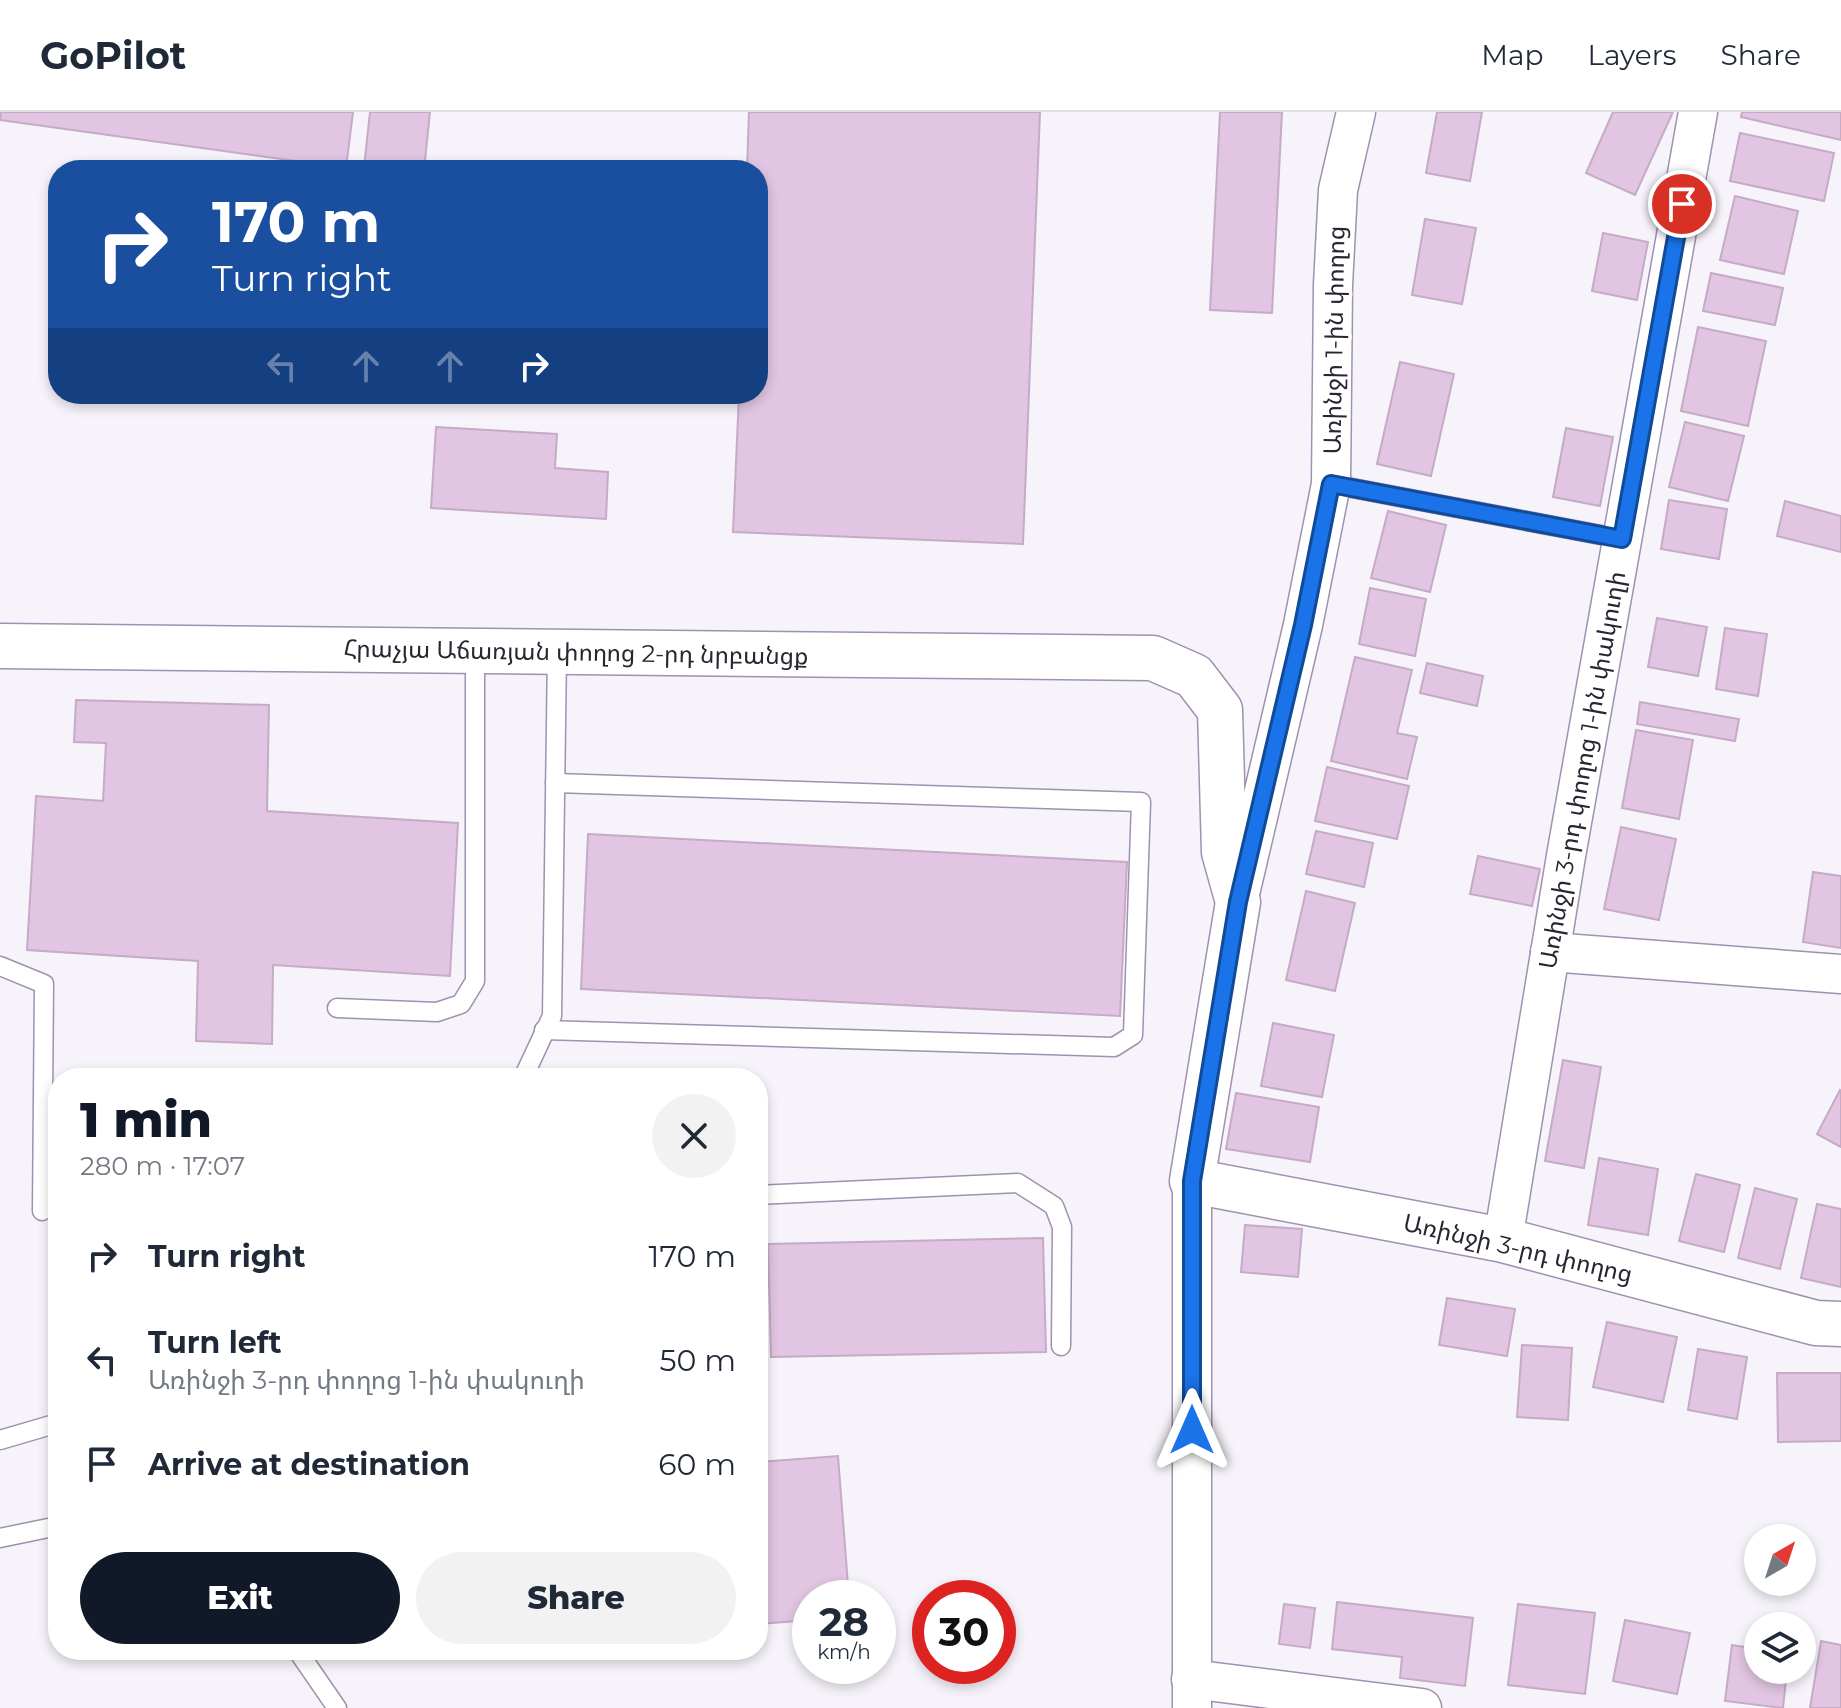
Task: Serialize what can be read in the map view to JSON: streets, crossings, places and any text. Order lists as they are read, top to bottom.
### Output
{
  "streets": {
    "street": [
      "Առինջի 1-ին փողոց",
      "Հրաչյա Աճառյան փողոց 2-րդ նրբանցք",
      "Առինջի 3-րդ փողոց 1-ին փակուղի",
      "Առինջի 3-րդ փողոց"
    ]
  },
  "crossings": [
    ["Առինջի 1-ին փողոց", "Հրաչյա Աճառյան փողոց 2-րդ նրբանցք"],
    ["Առինջի 1-ին փողոց", "Առինջի 3-րդ փողոց"],
    ["Առինջի 3-րդ փողոց 1-ին փակուղի", "Առինջի 3-րդ փողոց"]
  ],
  "north": "top right",
  "page": {
    "header": "GoPilot",
    "nav": ["Map", "Layers", "Share"],
    "turn": ["170 m", "Turn right"],
    "heading": ["1 min", "280 m · 17:07"],
    "list": [
      {
        "name": "Turn right",
        "value": "170 m"
      },
      {
        "name": "Turn left",
        "note": "Առինջի 3-րդ փողոց 1-ին փակուղի",
        "value": "50 m"
      },
      {
        "name": "Arrive at destination",
        "value": "60 m"
      }
    ],
    "buttons": ["Exit", "Share"],
    "speed": "28 km/h",
    "limit": "30"
  }
}
